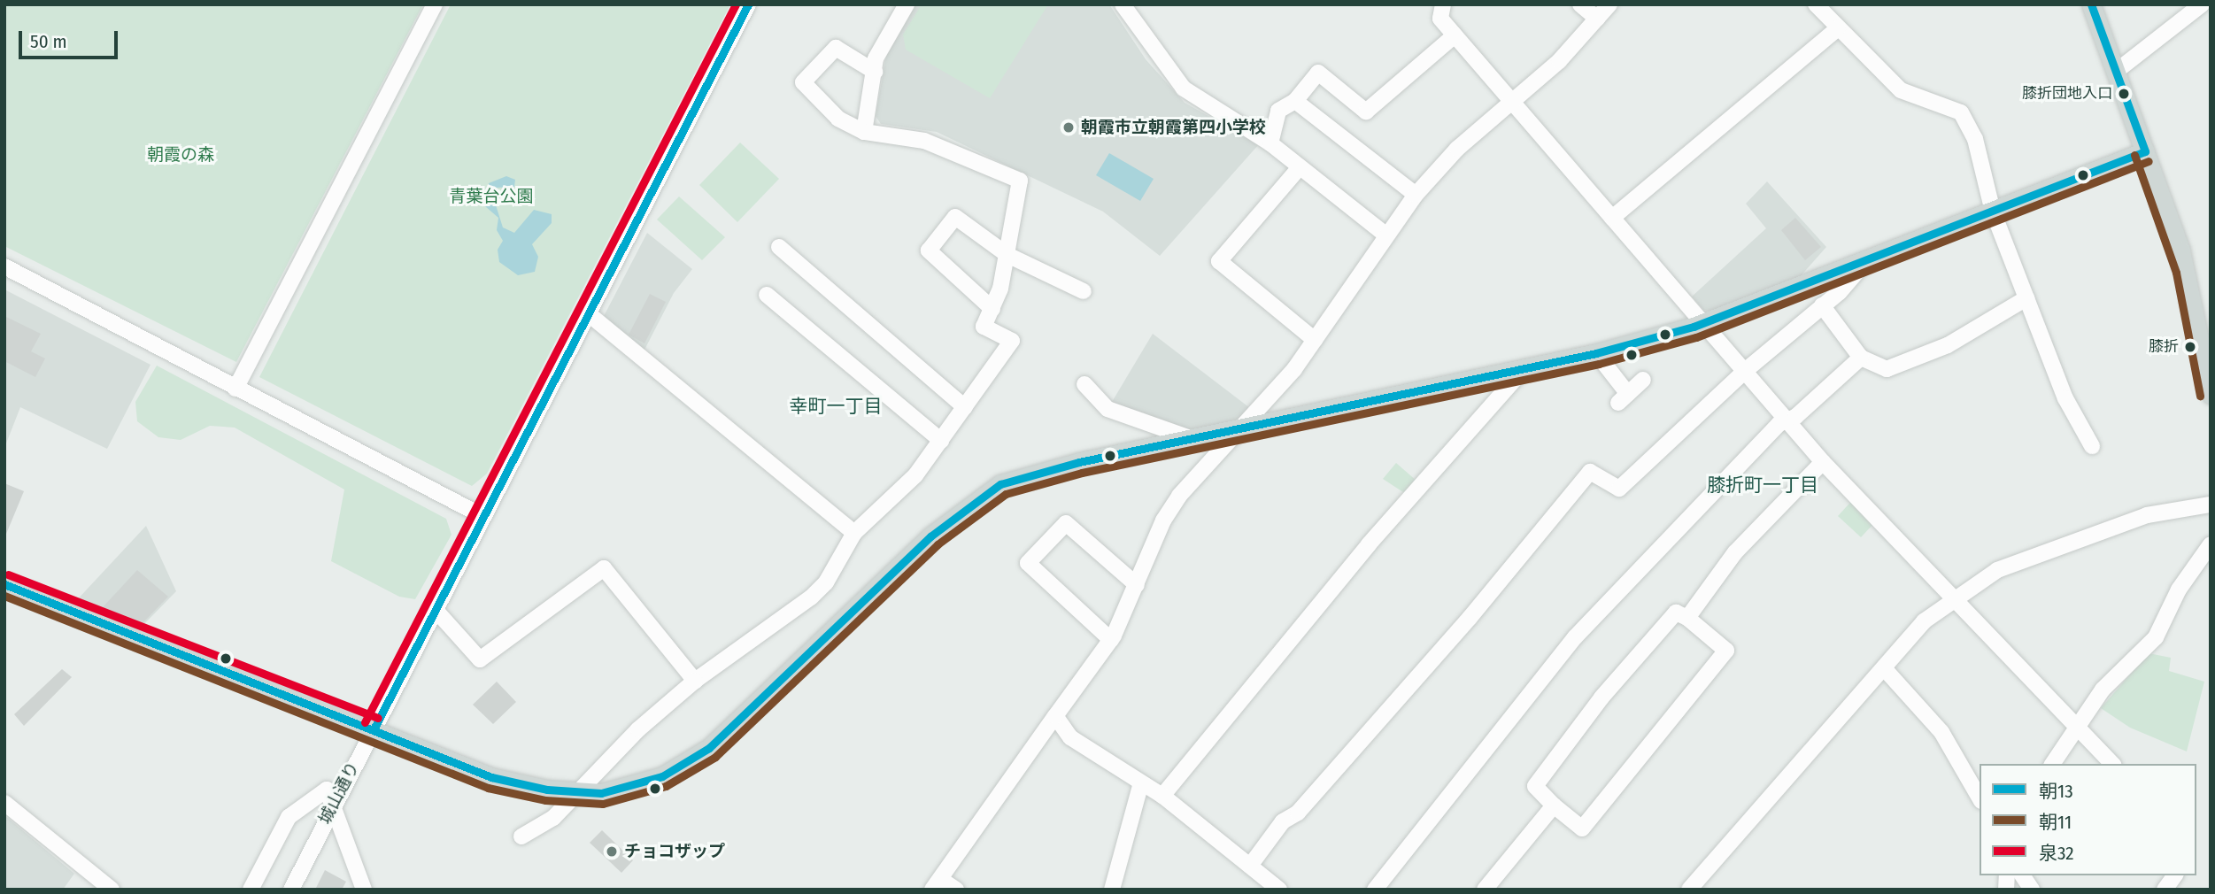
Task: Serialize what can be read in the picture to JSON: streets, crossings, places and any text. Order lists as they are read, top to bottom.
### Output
{
  "streets": {
    "street": ["城山通り"]
  },
  "districts": ["幸町一丁目", "膝折町一丁目"],
  "parks": ["朝霞の森", "青葉台公園"],
  "places": [
    "膝折団地入口",
    "朝霞市立朝霞第四小学校",
    "膝折",
    "チョコザップ"
  ],
  "lines": ["transit line 朝13", "transit line 泉32", "transit line 朝11"],
  "legend": ["朝13", "朝11", "泉32"],
  "scale_bar": "50 m"
}
